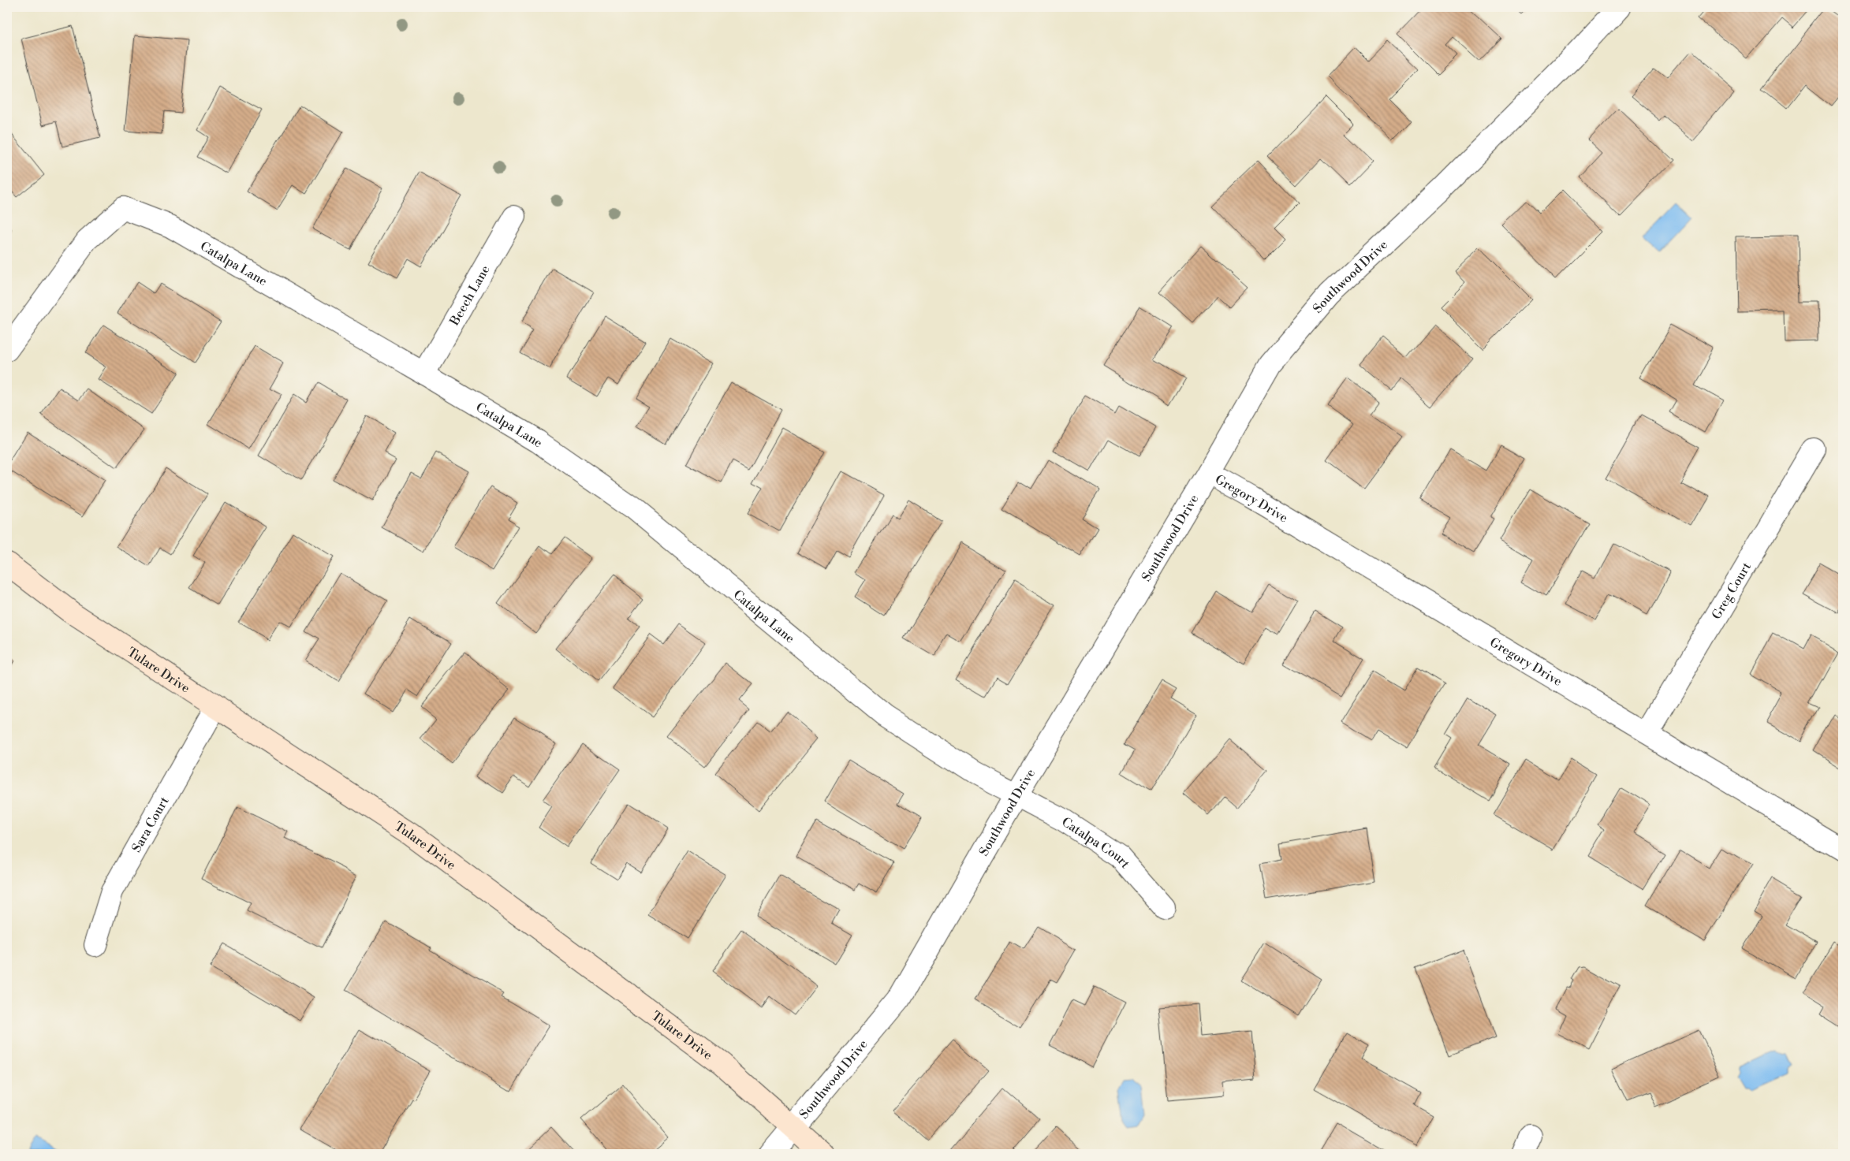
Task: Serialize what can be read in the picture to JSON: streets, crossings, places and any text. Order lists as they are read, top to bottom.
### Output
{
  "streets": {
    "street": [
      "Catalpa Lane",
      "Southwood Drive",
      "Beech Lane",
      "Gregory Drive",
      "Greg Court",
      "Tulare Drive",
      "Sara Court",
      "Catalpa Court"
    ]
  },
  "crossings": [
    ["Catalpa Lane", "Southwood Drive"],
    ["Catalpa Lane", "Beech Lane"],
    ["Catalpa Lane", "Catalpa Court"],
    ["Southwood Drive", "Gregory Drive"],
    ["Southwood Drive", "Tulare Drive"],
    ["Southwood Drive", "Catalpa Court"],
    ["Gregory Drive", "Greg Court"],
    ["Tulare Drive", "Sara Court"]
  ]
}
